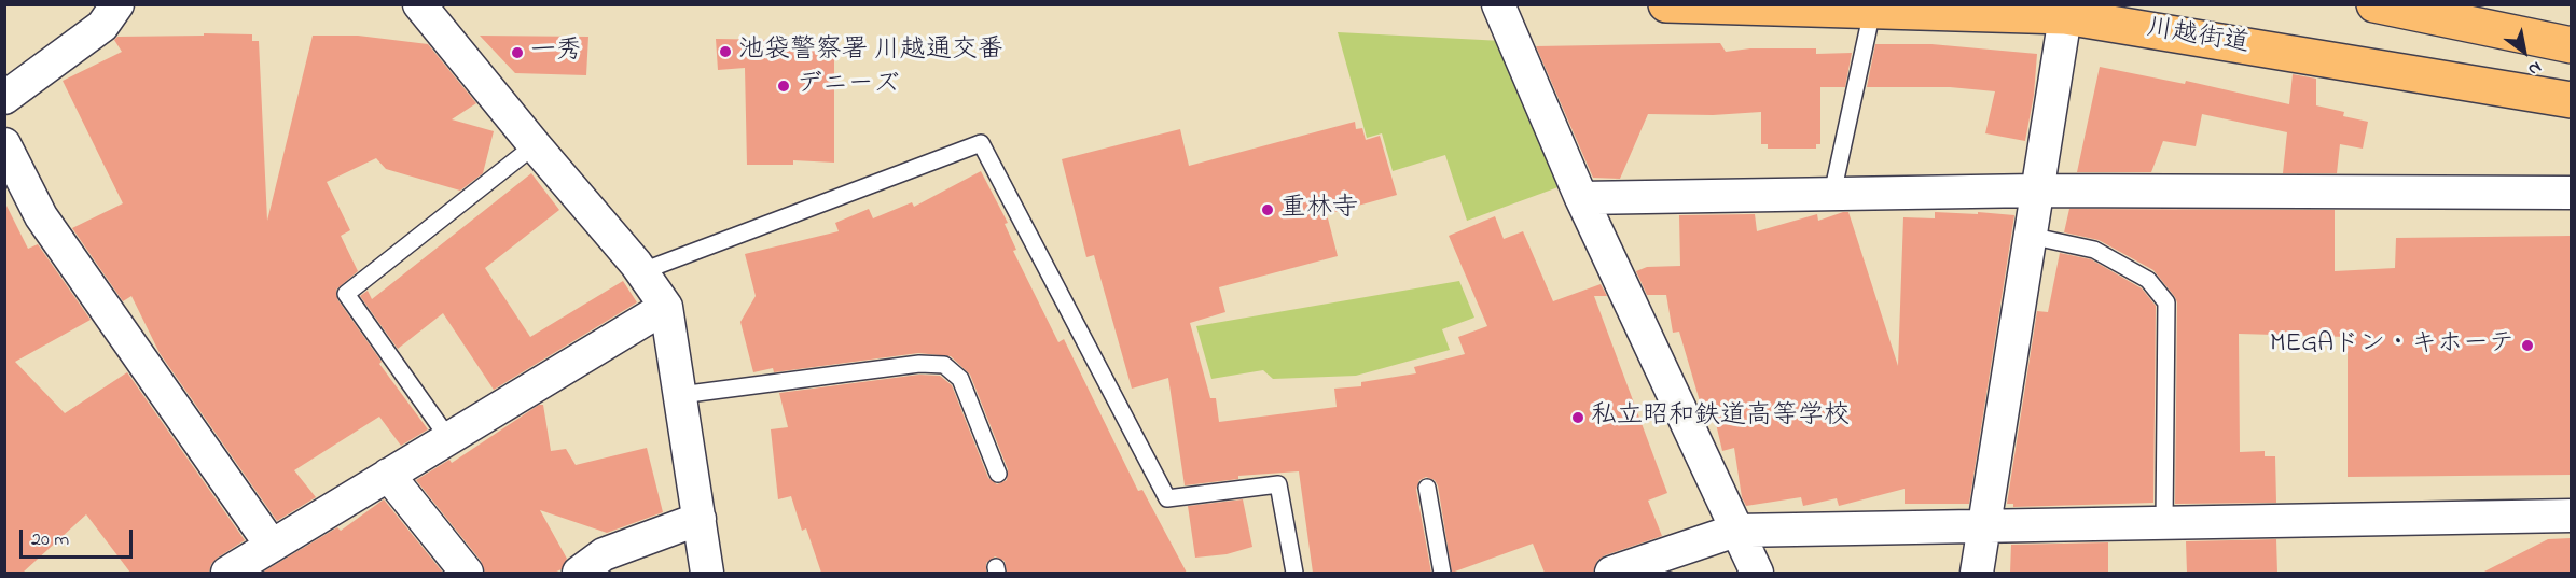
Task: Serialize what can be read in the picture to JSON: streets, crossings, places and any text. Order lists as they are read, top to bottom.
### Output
{
  "streets": {
    "highway": ["川越街道"]
  },
  "places": [
    "池袋警察署 川越通交番",
    "一秀",
    "デニーズ",
    "重林寺",
    "MEGAドン・キホーテ",
    "私立昭和鉄道高等学校"
  ],
  "scale_bar": "20 m",
  "north": "bottom right"
}
